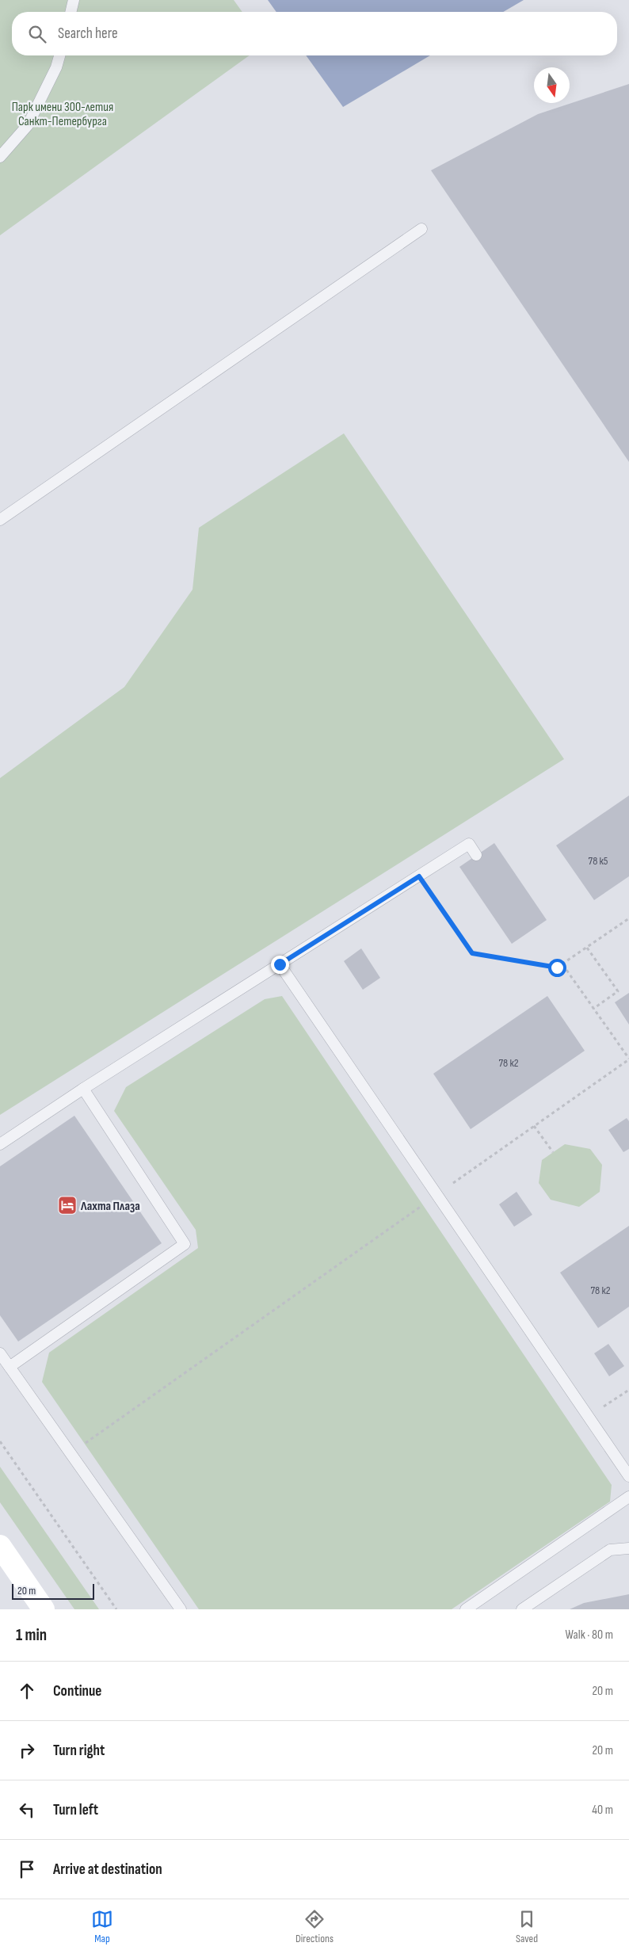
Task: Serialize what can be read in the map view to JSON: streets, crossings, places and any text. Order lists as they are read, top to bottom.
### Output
{
  "parks": ["Парк имени 300-летия Санкт-Петербурга"],
  "places": {
    "hotel": ["Лахта Плаза"]
  },
  "house_numbers": ["78 к5", "78 к2", "78 к2"],
  "scale_bar": "20 m",
  "north": "bottom",
  "page": {
    "search": "Search here",
    "scale": "20 m",
    "heading": ["1 min", "Walk · 80 m"],
    "list": [
      ["Continue", "20 m"],
      ["Turn right", "20 m"],
      ["Turn left", "40 m"],
      "Arrive at destination"
    ],
    "nav": ["Map", "Directions", "Saved"]
  }
}
